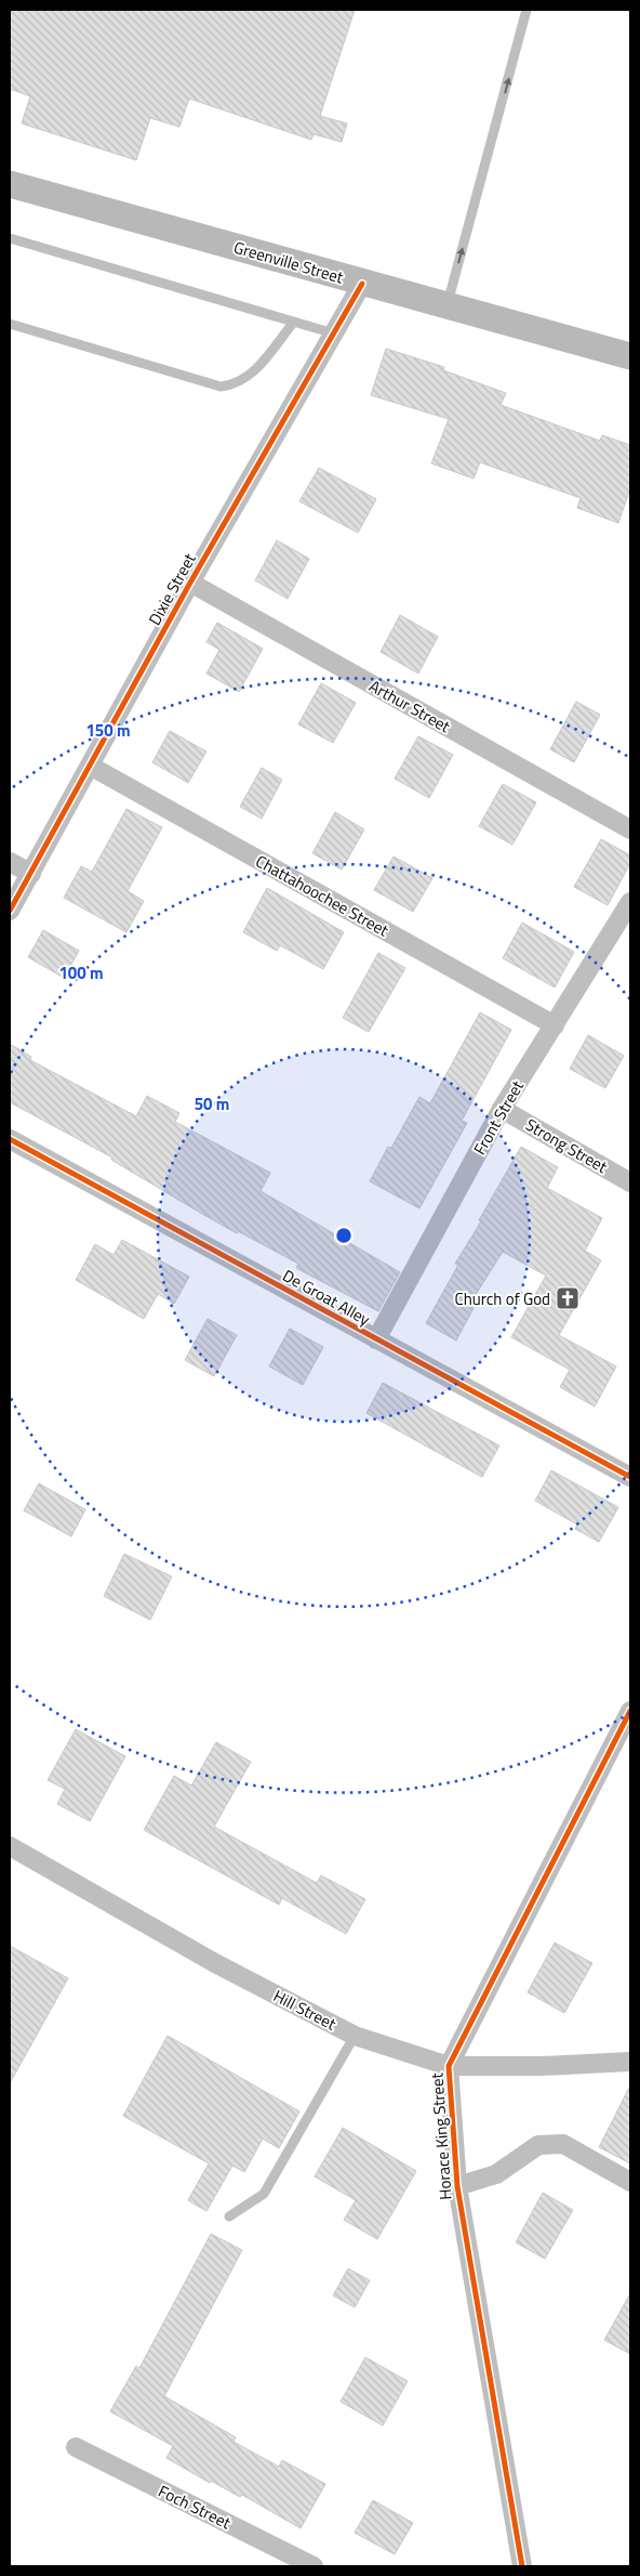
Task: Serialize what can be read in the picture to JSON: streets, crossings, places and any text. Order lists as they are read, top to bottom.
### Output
{
  "streets": {
    "street": [
      "Greenville Street",
      "Dixie Street",
      "Arthur Street",
      "Chattahoochee Street",
      "Front Street",
      "Strong Street",
      "De Groat Alley",
      "Hill Street",
      "Horace King Street",
      "Foch Street"
    ]
  },
  "crossings": [
    ["Greenville Street", "Dixie Street"],
    ["Dixie Street", "Arthur Street"],
    ["Dixie Street", "Chattahoochee Street"],
    ["Chattahoochee Street", "Front Street"],
    ["Front Street", "Strong Street"],
    ["Front Street", "De Groat Alley"],
    ["Hill Street", "Horace King Street"]
  ],
  "places": {
    "church": ["Church of God"]
  },
  "rings": ["150 m", "100 m", "50 m"]
}
